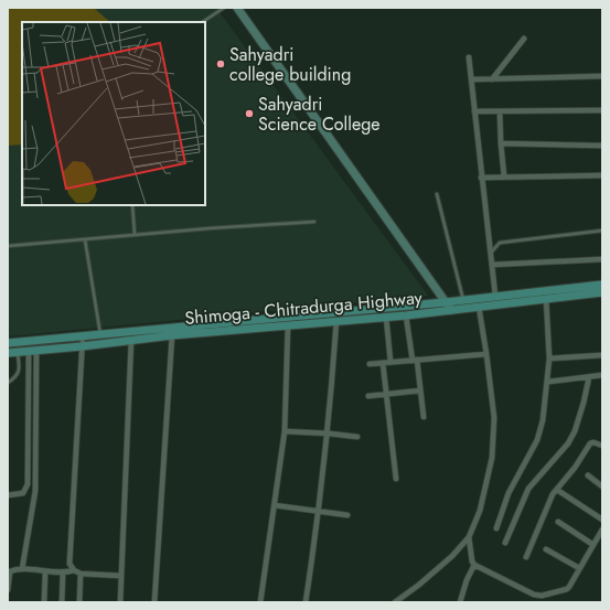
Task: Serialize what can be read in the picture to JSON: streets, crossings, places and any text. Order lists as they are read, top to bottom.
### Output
{
  "streets": {
    "main road": ["Shimoga - Chitradurga Highway"]
  },
  "places": ["Sahyadri college building", "Sahyadri Science College"]
}
